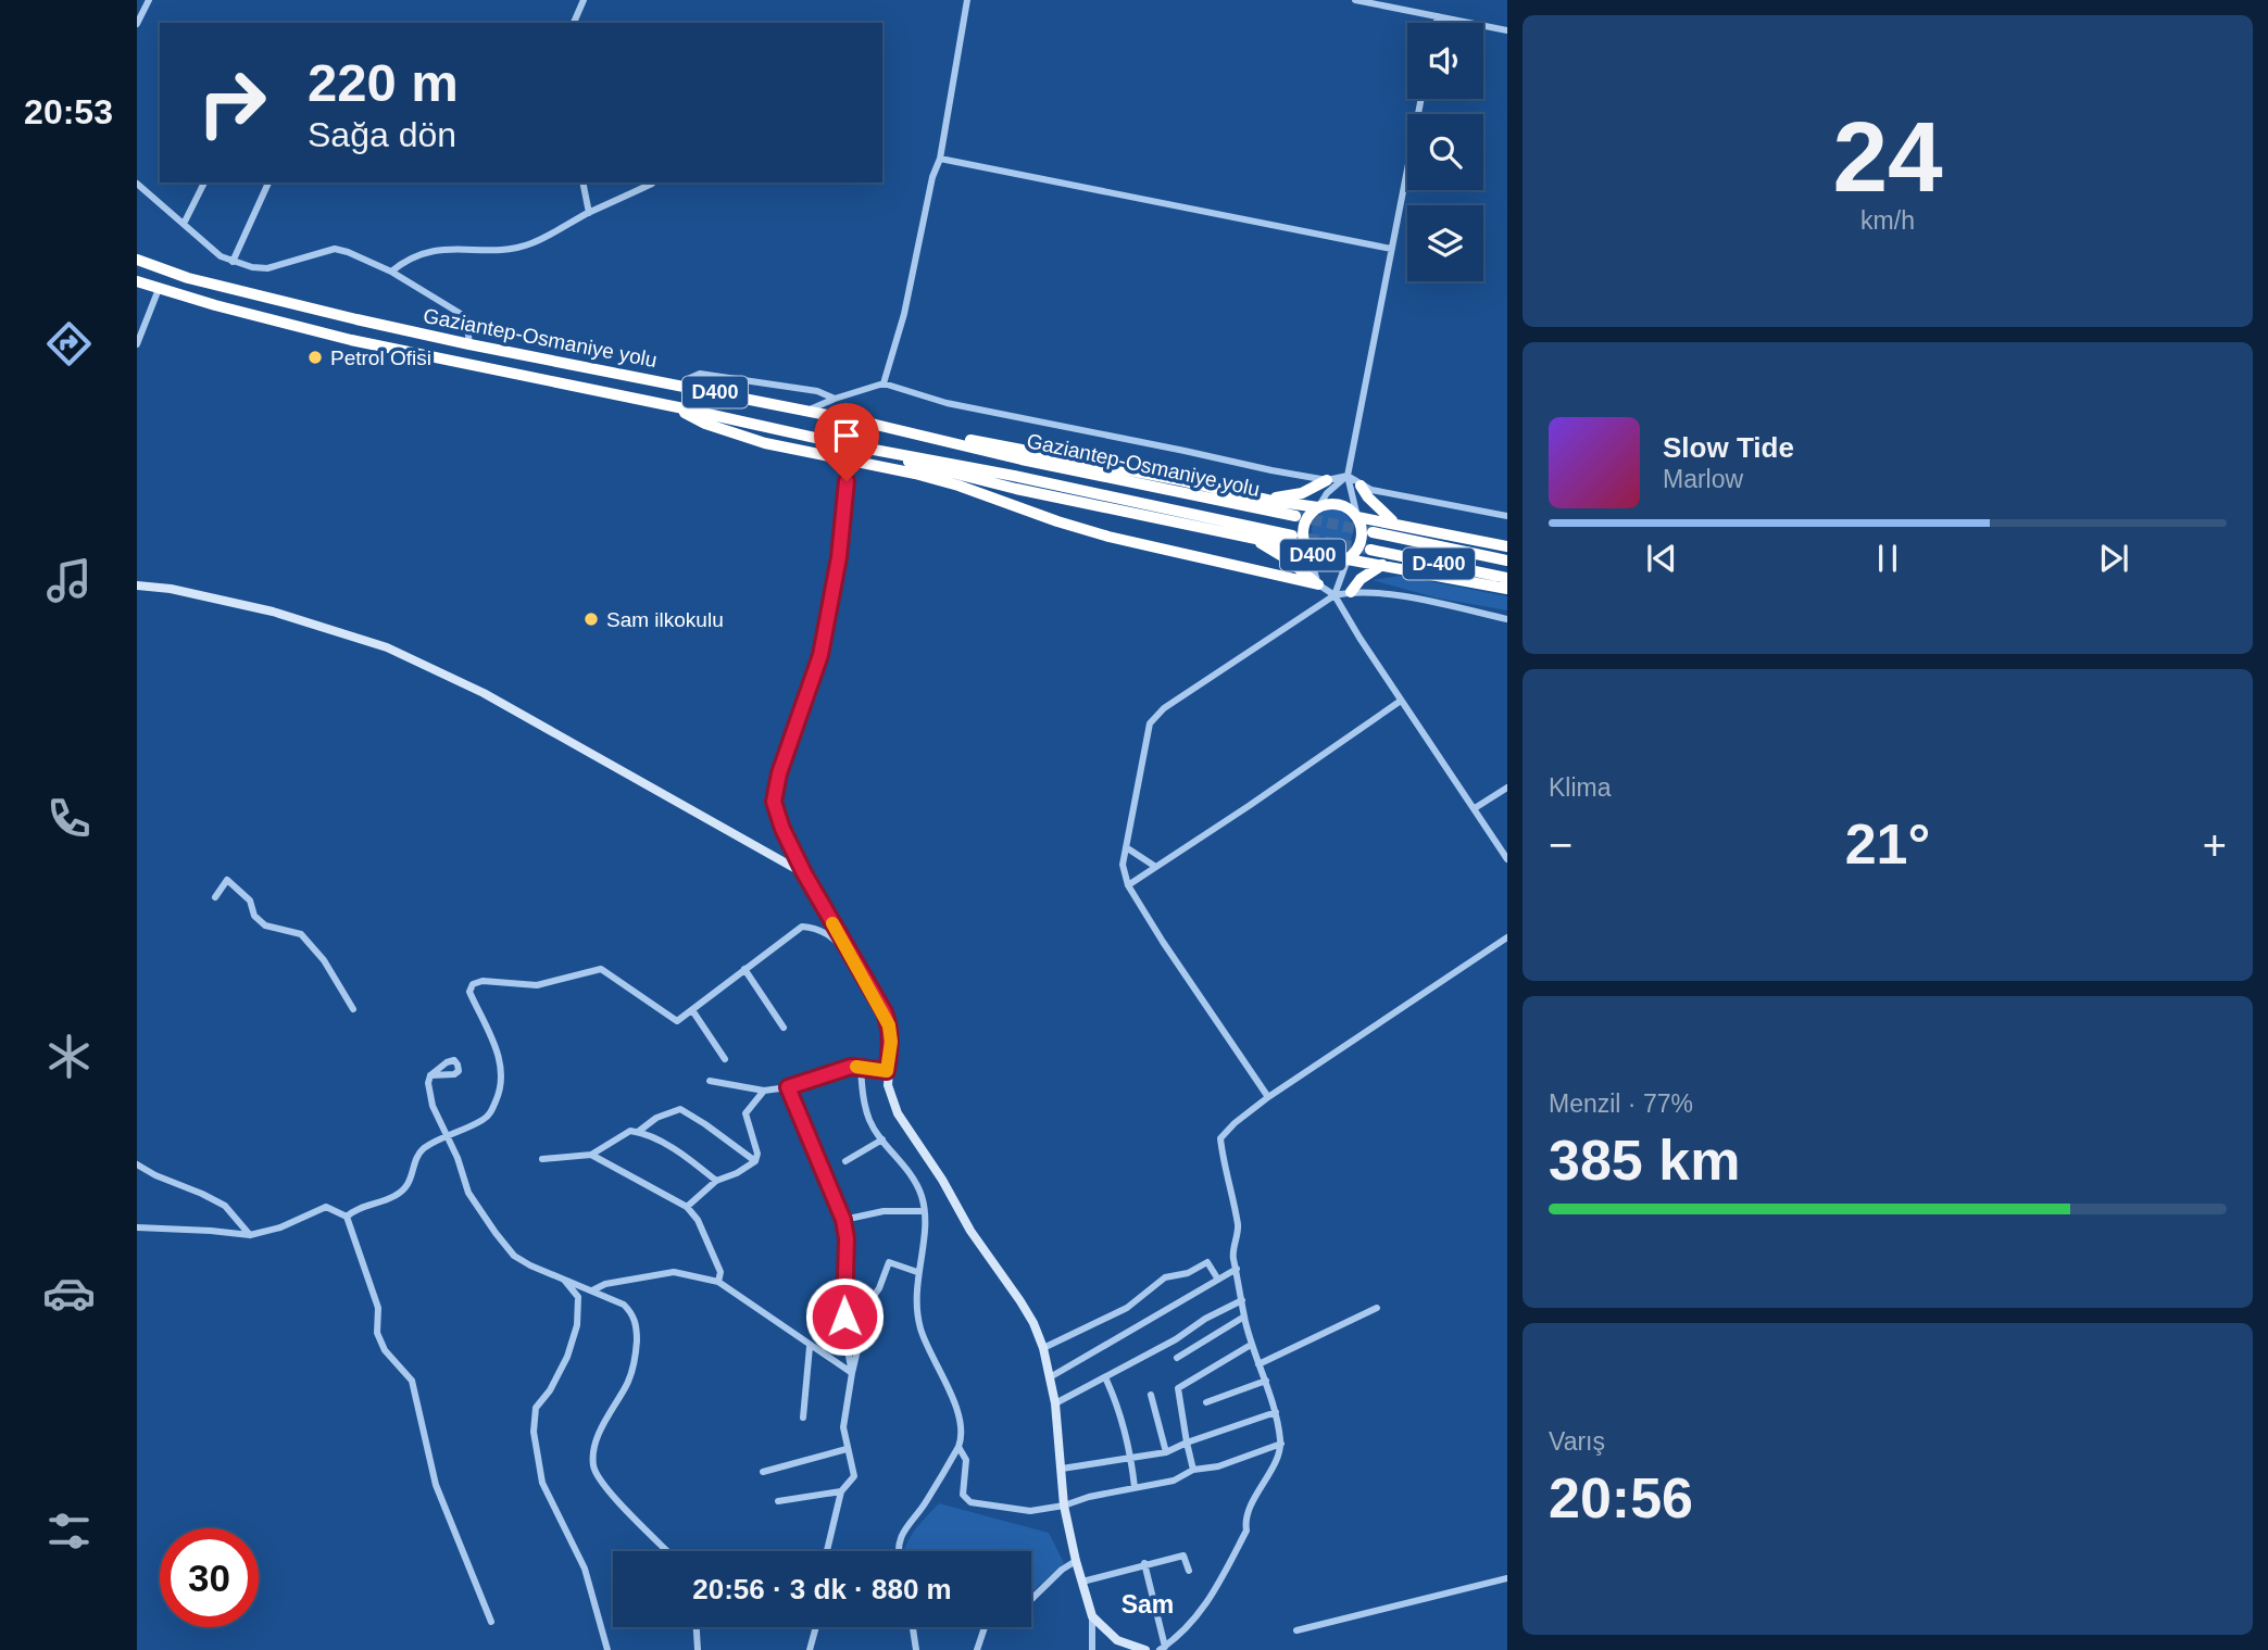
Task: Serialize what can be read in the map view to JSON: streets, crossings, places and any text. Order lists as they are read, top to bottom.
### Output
{
  "streets": {
    "highway": ["Gaziantep-Osmaniye yolu", "D400", "D-400"]
  },
  "crossings": [
    ["Gaziantep-Osmaniye yolu", "D400"]
  ],
  "districts": ["Sam"],
  "places": ["Petrol Ofisi", "Sam ilkokulu"],
  "page": {
    "tabs": "20:53",
    "tile": [
      ["24", "km/h"],
      "Klima",
      ["Menzil · 77%", "385 km"],
      ["Varış", "20:56"]
    ],
    "turn": ["220 m", "Sağa dön"],
    "song": ["Slow Tide", "Marlow"],
    "heat": ["−", "21°", "+"],
    "limit": "30",
    "trip": "20:56 · 3 dk · 880 m"
  }
}
